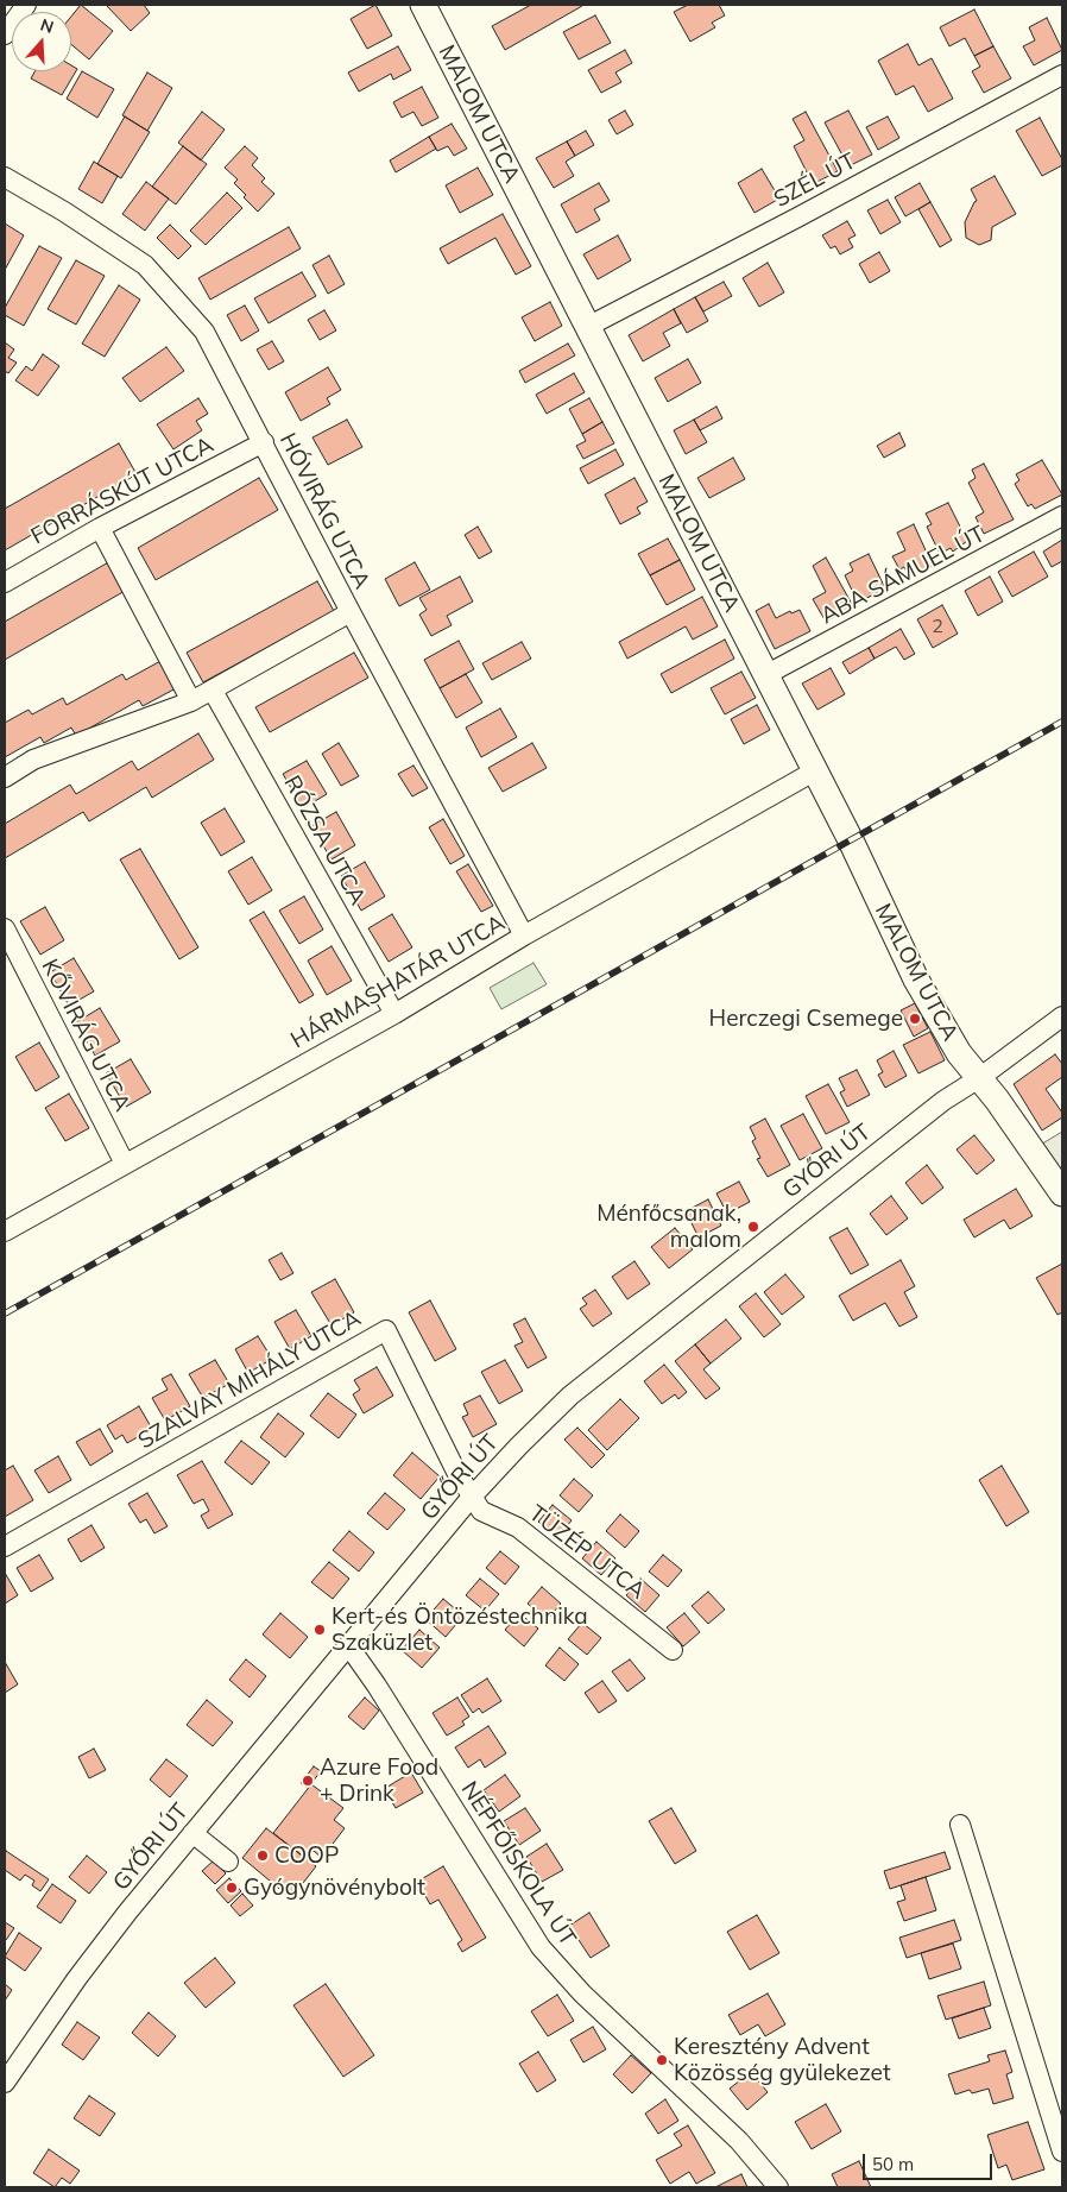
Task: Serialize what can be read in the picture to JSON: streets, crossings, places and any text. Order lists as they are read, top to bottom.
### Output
{
  "streets": {
    "main road": ["MALOM UTCA"],
    "street": [
      "SZÉL ÚT",
      "FORRÁSKÚT UTCA",
      "HÓVIRÁG UTCA",
      "ABA SÁMUEL ÚT",
      "RÓZSA UTCA",
      "HÁRMASHATÁR UTCA",
      "KŐVIRÁG UTCA",
      "GYŐRI ÚT",
      "SZALVAY MIHÁLY UTCA",
      "TÜZÉP UTCA",
      "NÉPFŐISKOLA ÚT"
    ]
  },
  "crossings": [
    ["MALOM UTCA", "SZÉL ÚT"],
    ["MALOM UTCA", "ABA SÁMUEL ÚT"],
    ["MALOM UTCA", "HÁRMASHATÁR UTCA"],
    ["MALOM UTCA", "GYŐRI ÚT"],
    ["FORRÁSKÚT UTCA", "HÓVIRÁG UTCA"],
    ["HÓVIRÁG UTCA", "HÁRMASHATÁR UTCA"],
    ["RÓZSA UTCA", "HÁRMASHATÁR UTCA"],
    ["HÁRMASHATÁR UTCA", "KŐVIRÁG UTCA"],
    ["GYŐRI ÚT", "SZALVAY MIHÁLY UTCA"],
    ["GYŐRI ÚT", "TÜZÉP UTCA"],
    ["GYŐRI ÚT", "NÉPFŐISKOLA ÚT"],
    ["SZALVAY MIHÁLY UTCA", "TÜZÉP UTCA"]
  ],
  "places": [
    "Herczegi Csemege",
    "Ménfőcsanak, malom",
    "Kert-és Öntözéstechnika Szaküzlet",
    "Azure Food + Drink",
    "COOP",
    "Gyógynövénybolt",
    "Keresztény Advent Közösség gyülekezet"
  ],
  "house_numbers": ["2"],
  "scale_bar": "50 m",
  "north": "top"
}
